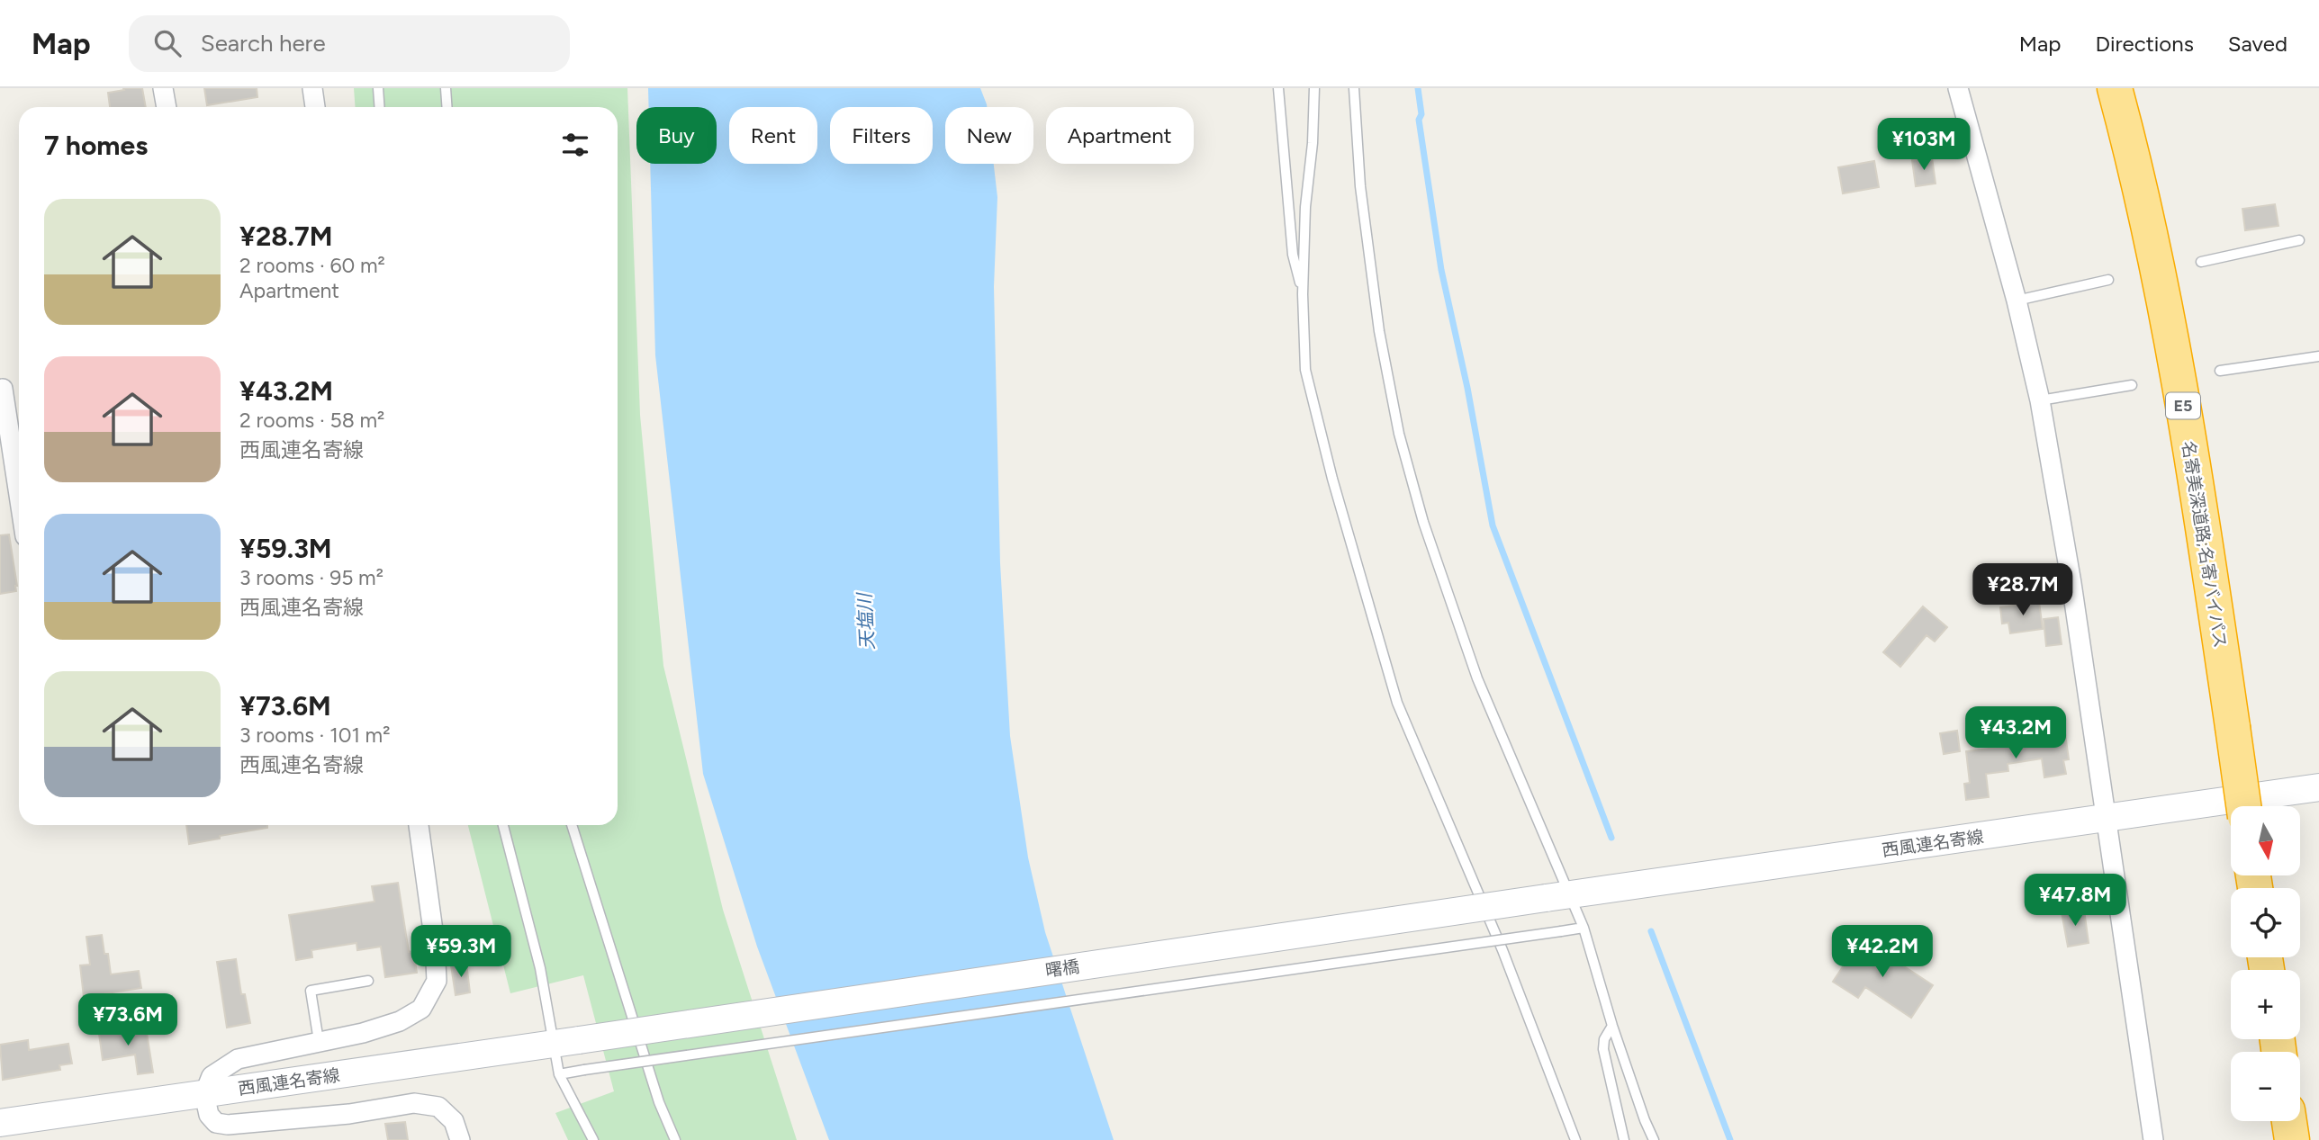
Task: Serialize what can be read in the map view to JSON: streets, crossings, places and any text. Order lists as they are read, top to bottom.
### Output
{
  "streets": {
    "highway": ["E5", "名寄美深道路;名寄バイパス"],
    "main road": ["西風連名寄線", "曙橋"]
  },
  "crossings": [
    ["西風連名寄線", "曙橋"]
  ],
  "water": ["天塩川"],
  "north": "bottom",
  "page": {
    "header": "Map",
    "search": "Search here",
    "nav": ["Map", "Directions", "Saved"],
    "chip": [
      "Buy",
      "Rent",
      "Filters",
      "New",
      "Apartment"
    ],
    "heading": "7 homes",
    "price": [
      "¥103M",
      "¥28.7M",
      "¥43.2M",
      "¥47.8M",
      "¥59.3M",
      "¥42.2M",
      "¥73.6M"
    ],
    "list": [
      {
        "name": "¥28.7M",
        "note": "2 rooms · 60 m² · Apartment"
      },
      {
        "name": "¥43.2M",
        "note": "2 rooms · 58 m² · 西風連名寄線"
      },
      {
        "name": "¥59.3M",
        "note": "3 rooms · 95 m² · 西風連名寄線"
      },
      {
        "name": "¥73.6M",
        "note": "3 rooms · 101 m² · 西風連名寄線"
      }
    ],
    "map_buttons": ["+", "−"]
  }
}
